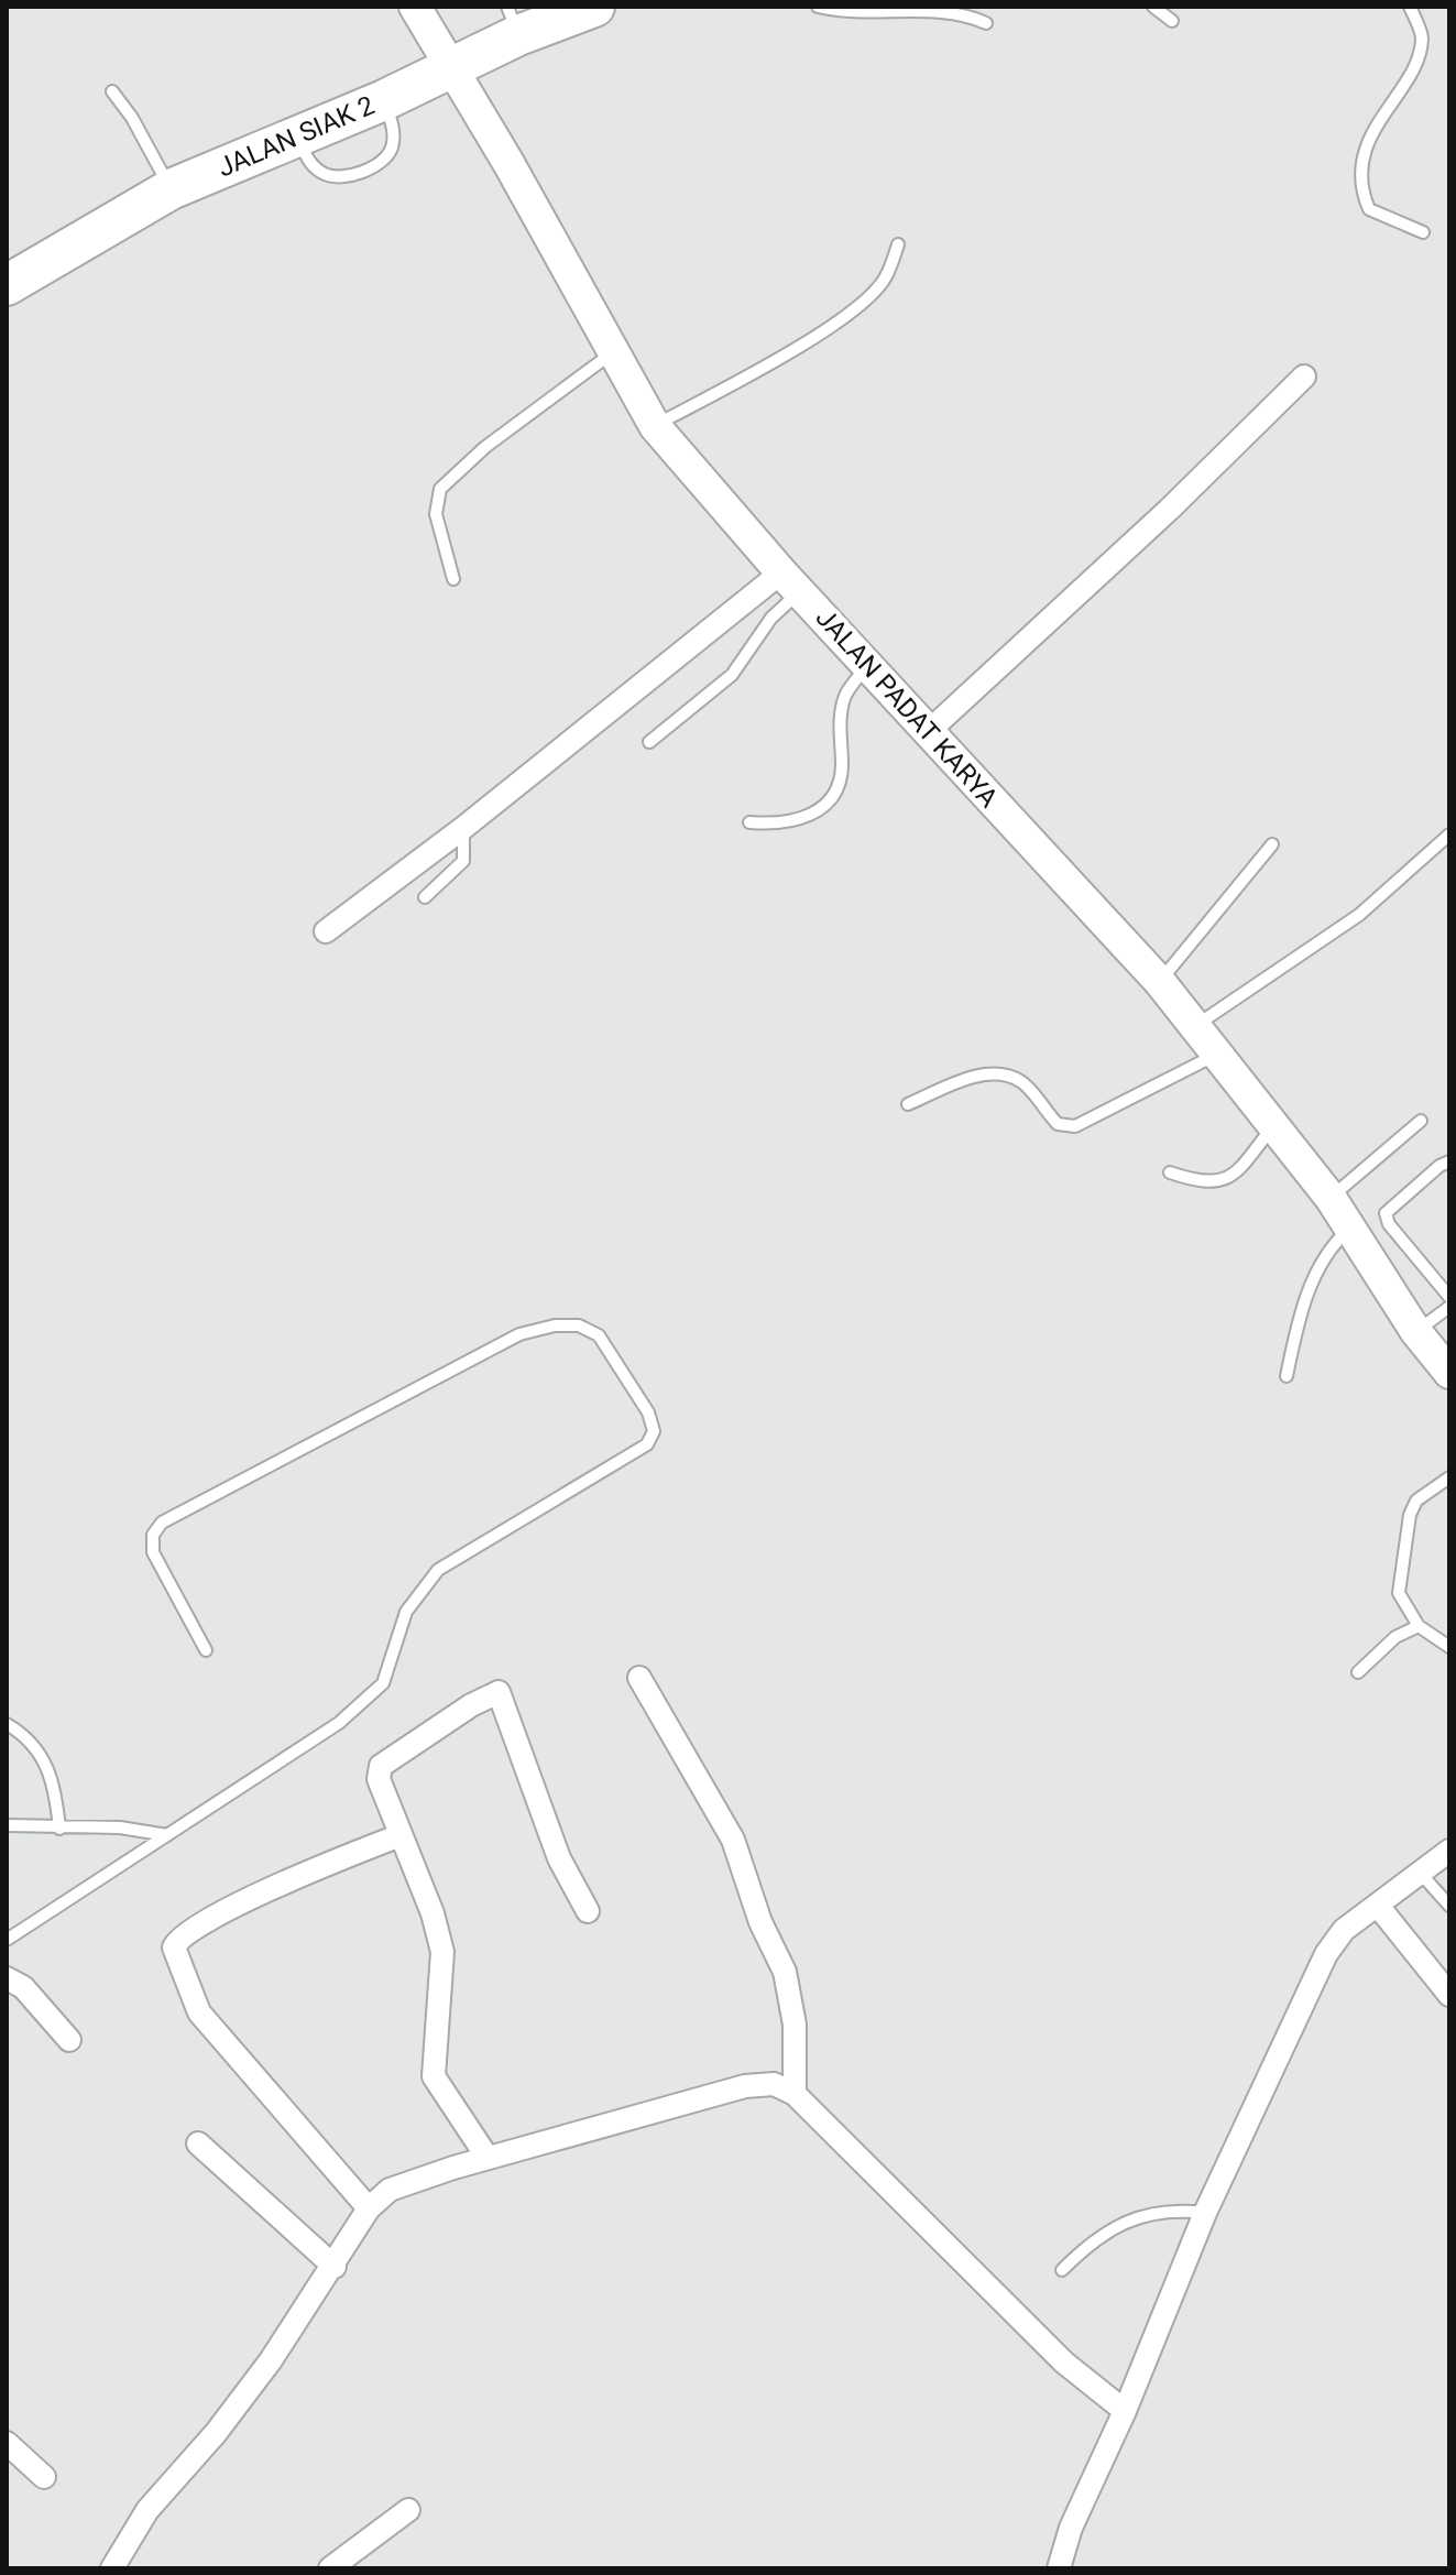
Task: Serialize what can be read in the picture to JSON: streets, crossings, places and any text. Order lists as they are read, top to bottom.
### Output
{
  "streets": {
    "highway": ["JALAN SIAK 2"],
    "street": ["JALAN PADAT KARYA"]
  },
  "crossings": [
    ["JALAN SIAK 2", "JALAN PADAT KARYA"]
  ]
}
